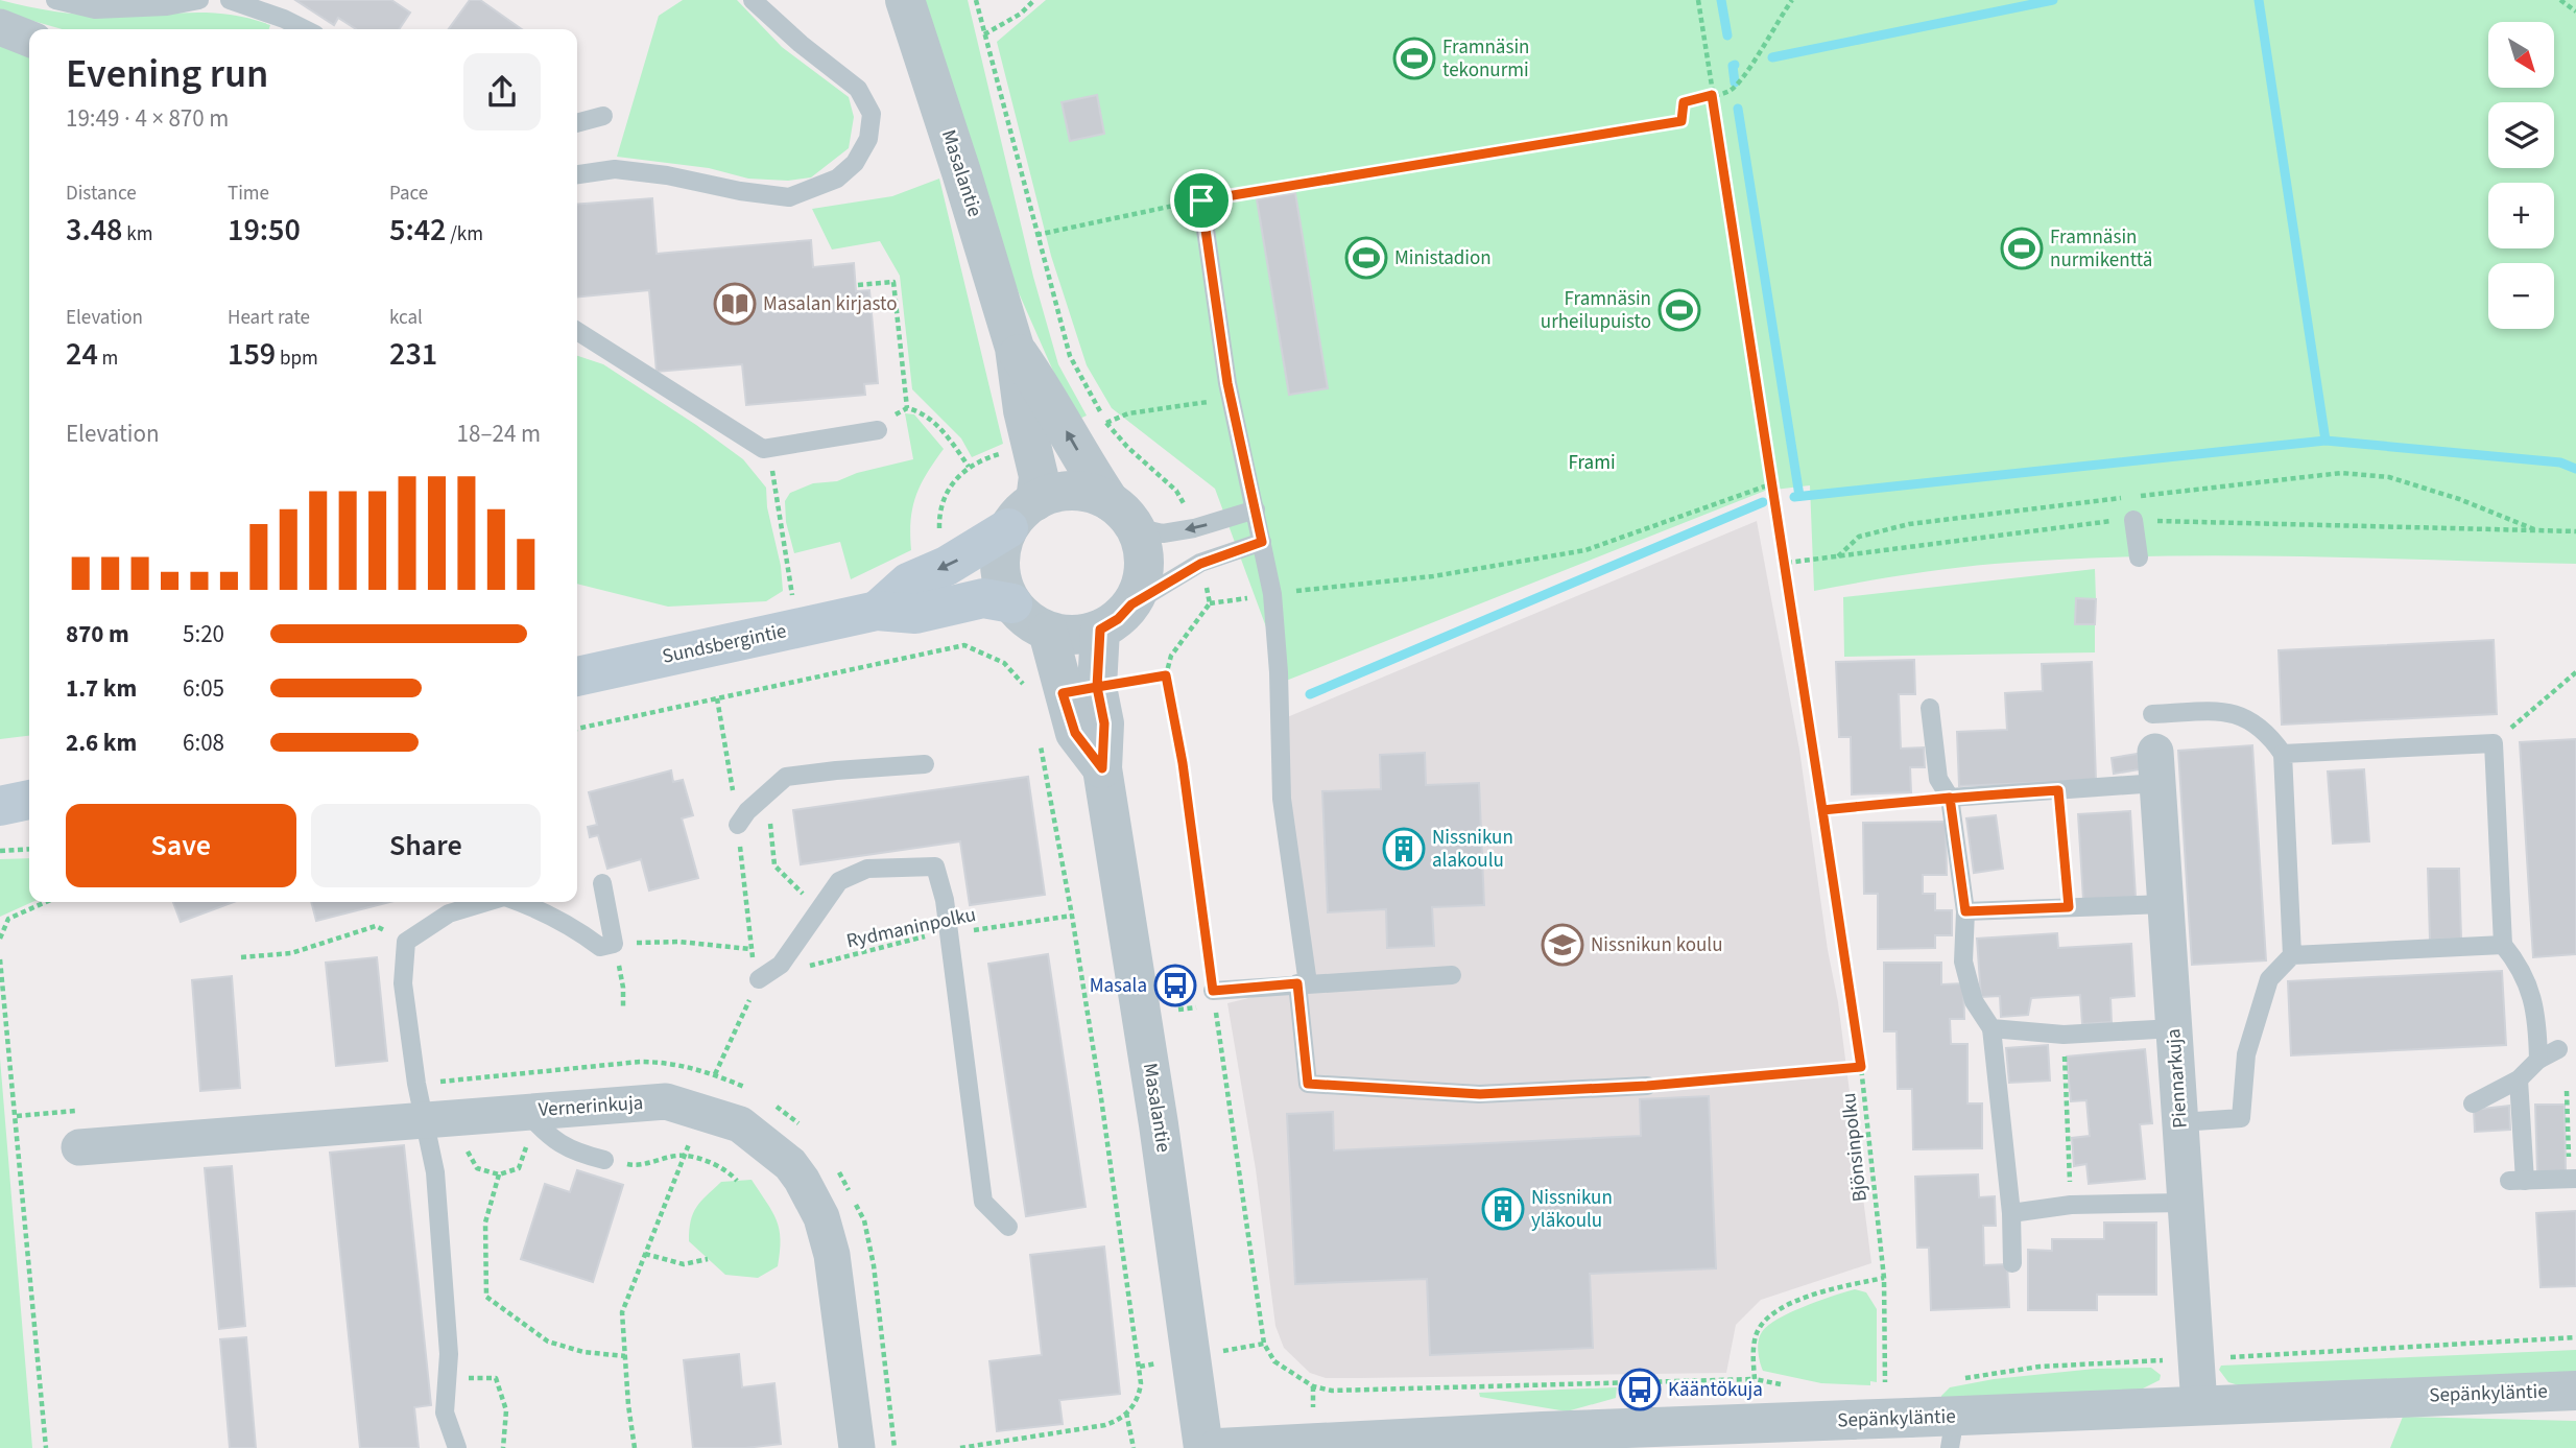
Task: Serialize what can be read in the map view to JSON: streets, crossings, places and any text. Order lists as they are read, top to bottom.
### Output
{
  "streets": {
    "main road": ["Sundsbergintie"],
    "street": [
      "Masalantie",
      "Piennarkuja",
      "Vernerinkuja",
      "Sepänkyläntie"
    ],
    "path": ["Rydmaninpolku", "Bjönsinpolku"]
  },
  "crossings": [
    ["Masalantie", "Sundsbergintie"],
    ["Piennarkuja", "Sepänkyläntie"]
  ],
  "parks": ["Frami"],
  "places": {
    "sports": [
      "Framnäsin tekonurmi",
      "Framnäsin nurmikenttä",
      "Ministadion",
      "Framnäsin urheilupuisto"
    ],
    "library": ["Masalan kirjasto"],
    "building": ["Nissnikun alakoulu", "Nissnikun yläkoulu"],
    "school or university": ["Nissnikun koulu"],
    "bus stop": ["Masala", "Kääntökuja"]
  },
  "north": "bottom right",
  "page": {
    "map_buttons": ["+", "−"],
    "heading": ["Evening run", "19:49 · 4 × 870 m"],
    "stats": [
      ["Distance", "3.48 km"],
      ["Time", "19:50"],
      ["Pace", "5:42 /km"],
      ["Elevation", "24 m"],
      ["Heart rate", "159 bpm"],
      ["kcal", "231"]
    ],
    "chart": ["Elevation", "18–24 m"],
    "list": [
      {
        "name": "870 m",
        "note": "5:20"
      },
      {
        "name": "1.7 km",
        "note": "6:05"
      },
      {
        "name": "2.6 km",
        "note": "6:08"
      }
    ],
    "buttons": ["Save", "Share"]
  }
}
